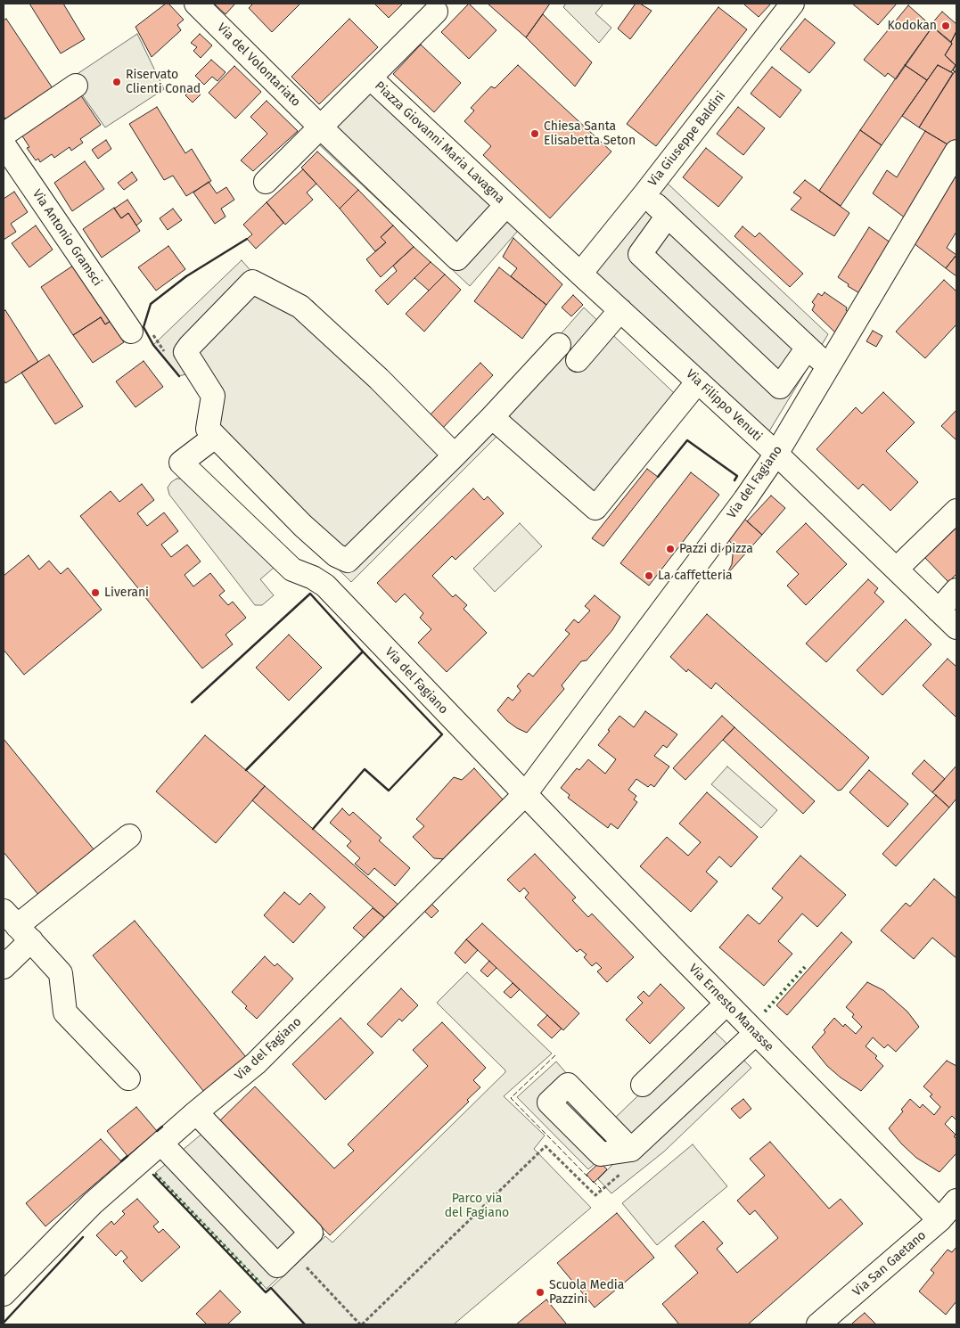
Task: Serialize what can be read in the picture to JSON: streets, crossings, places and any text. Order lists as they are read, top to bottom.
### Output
{
  "streets": {
    "street": [
      "Via del Volontariato",
      "Via Giuseppe Baldini",
      "Piazza Giovanni Maria Lavagna",
      "Via Antonio Gramsci",
      "Via Filippo Venuti",
      "Via del Fagiano",
      "Via Ernesto Manasse",
      "Via San Gaetano"
    ]
  },
  "crossings": [
    ["Via del Volontariato", "Piazza Giovanni Maria Lavagna"],
    ["Via Giuseppe Baldini", "Via Filippo Venuti"],
    ["Piazza Giovanni Maria Lavagna", "Via Filippo Venuti"],
    ["Via Filippo Venuti", "Via del Fagiano"],
    ["Via del Fagiano", "Via Ernesto Manasse"],
    ["Via Ernesto Manasse", "Via San Gaetano"]
  ],
  "parks": ["Parco via del Fagiano"],
  "places": [
    "Kodokan",
    "Riservato Clienti Conad",
    "Chiesa Santa Elisabetta Seton",
    "Pazzi di pizza",
    "La caffetteria",
    "Liverani",
    "Scuola Media Pazzini"
  ]
}
